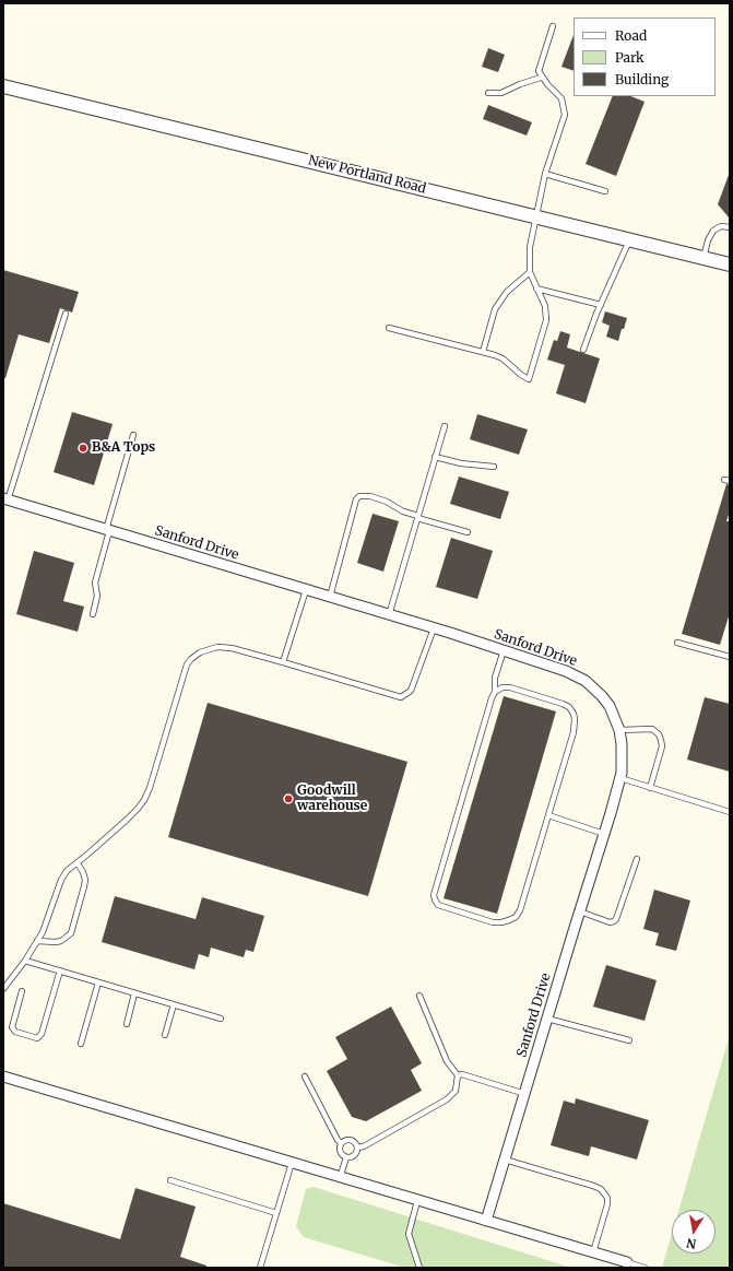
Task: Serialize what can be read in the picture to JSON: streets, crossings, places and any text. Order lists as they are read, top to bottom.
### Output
{
  "streets": {
    "street": ["New Portland Road", "Sanford Drive"]
  },
  "places": ["B&A Tops", "Goodwill warehouse"],
  "legend": ["Road", "Park", "Building"],
  "north": "bottom"
}
